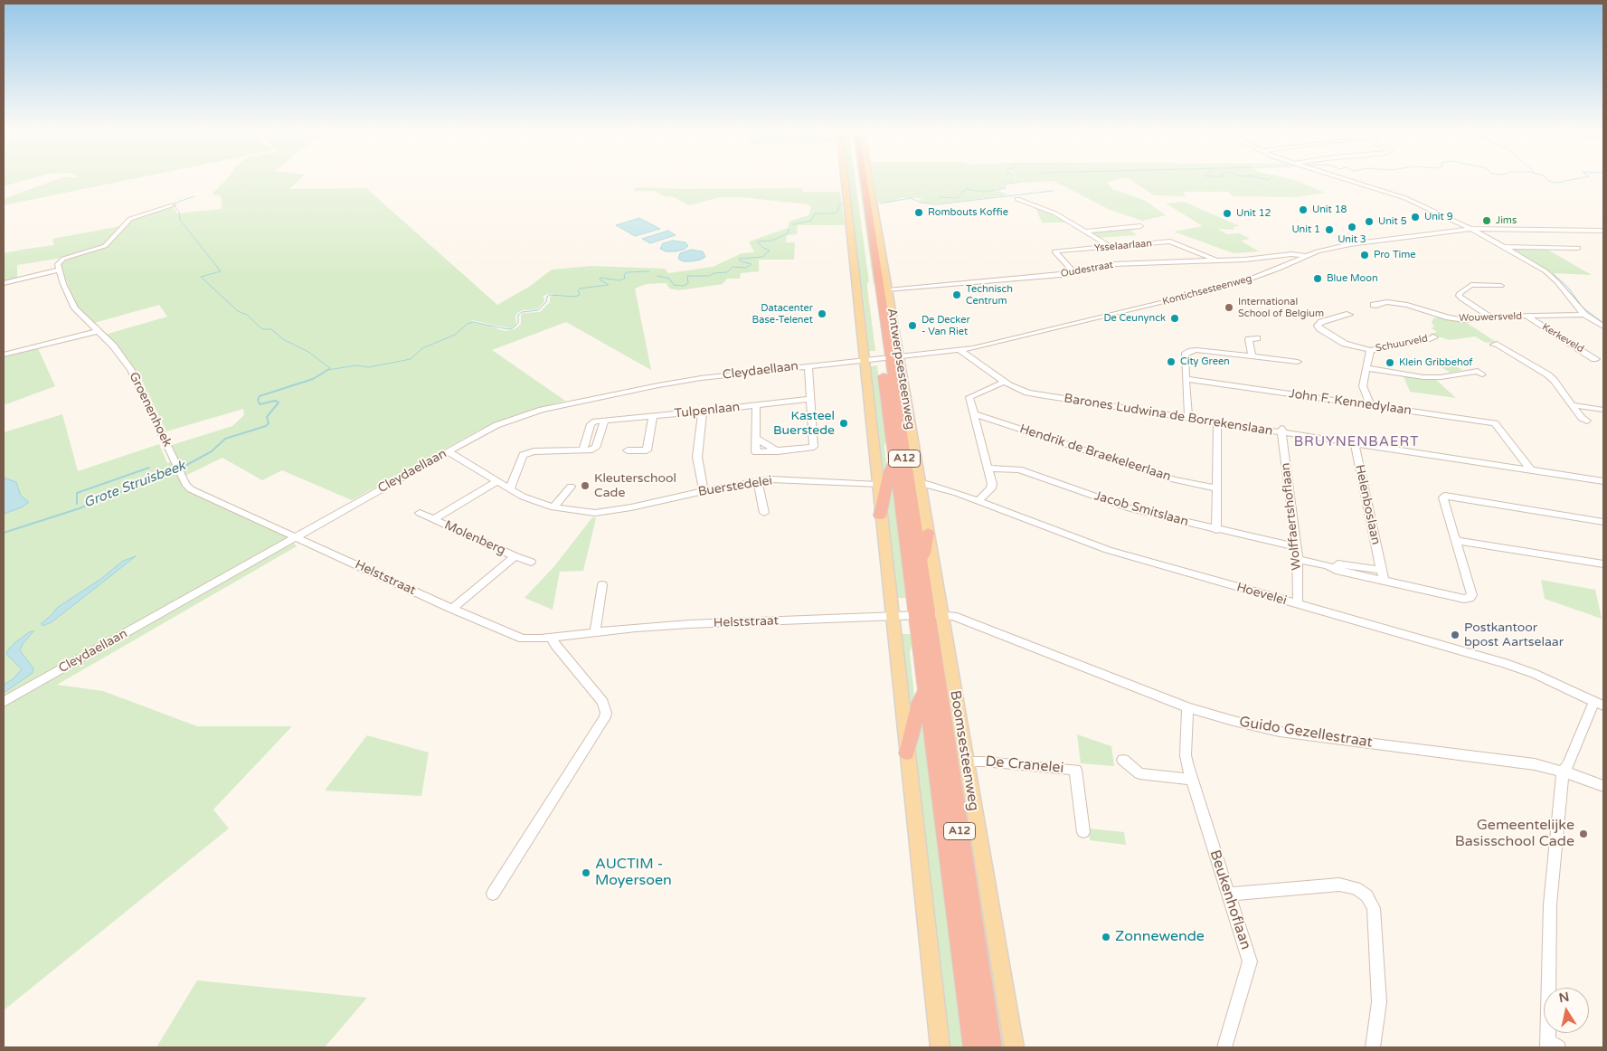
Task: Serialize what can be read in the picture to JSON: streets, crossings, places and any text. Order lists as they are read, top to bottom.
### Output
{
  "streets": {
    "highway": ["A12"],
    "main road": ["Antwerpsesteenweg", "Boomsesteenweg"],
    "street": [
      "Ysselaarlaan",
      "Oudestraat",
      "Kontichsesteenweg",
      "Wouwersveld",
      "Kerkeveld",
      "Schuurveld",
      "Cleydaellaan",
      "John F. Kennedylaan",
      "Groenenhoek",
      "Tulpenlaan",
      "Barones Ludwina de Borrekenslaan",
      "Hendrik de Braekeleerlaan",
      "Buerstedelei",
      "Helenboslaan",
      "Jacob Smitslaan",
      "Wolffaertshoflaan",
      "Molenberg",
      "Helststraat",
      "Hoevelei",
      "Guido Gezellestraat",
      "De Cranelei",
      "Beukenhoflaan"
    ]
  },
  "crossings": [
    ["Ysselaarlaan", "Oudestraat"],
    ["Oudestraat", "Kontichsesteenweg"],
    ["Oudestraat", "Antwerpsesteenweg"],
    ["Kontichsesteenweg", "Antwerpsesteenweg"],
    ["Kontichsesteenweg", "Cleydaellaan"],
    ["Kontichsesteenweg", "Barones Ludwina de Borrekenslaan"],
    ["Kontichsesteenweg", "A12"],
    ["Wouwersveld", "Kerkeveld"],
    ["Schuurveld", "John F. Kennedylaan"],
    ["Antwerpsesteenweg", "A12"],
    ["Antwerpsesteenweg", "Helststraat"],
    ["Antwerpsesteenweg", "Hoevelei"],
    ["Antwerpsesteenweg", "Guido Gezellestraat"],
    ["Antwerpsesteenweg", "Boomsesteenweg"],
    ["Cleydaellaan", "Groenenhoek"],
    ["Cleydaellaan", "Buerstedelei"],
    ["Cleydaellaan", "Helststraat"],
    ["John F. Kennedylaan", "Barones Ludwina de Borrekenslaan"],
    ["Groenenhoek", "Helststraat"],
    ["Barones Ludwina de Borrekenslaan", "Helenboslaan"],
    ["Barones Ludwina de Borrekenslaan", "Wolffaertshoflaan"],
    ["A12", "Helststraat"],
    ["A12", "Guido Gezellestraat"],
    ["A12", "Boomsesteenweg"],
    ["Buerstedelei", "Molenberg"],
    ["Jacob Smitslaan", "Wolffaertshoflaan"],
    ["Wolffaertshoflaan", "Hoevelei"],
    ["Molenberg", "Helststraat"],
    ["Helststraat", "Guido Gezellestraat"],
    ["Helststraat", "Boomsesteenweg"],
    ["Guido Gezellestraat", "Boomsesteenweg"],
    ["Guido Gezellestraat", "Beukenhoflaan"],
    ["Boomsesteenweg", "De Cranelei"]
  ],
  "districts": ["BRUYNENBAERT"],
  "water": ["Grote Struisbeek"],
  "places": [
    "Unit 18",
    "Rombouts Koffie",
    "Unit 12",
    "Unit 9",
    "Jims",
    "Unit 5",
    "Unit 3",
    "Unit 1",
    "Pro Time",
    "Blue Moon",
    "Technisch Centrum",
    "International School of Belgium",
    "Datacenter Base-Telenet",
    "De Ceunynck",
    "De Decker - Van Riet",
    "City Green",
    "Klein Gribbehof",
    "Kasteel Buerstede",
    "Kleuterschool Cade",
    "Postkantoor bpost Aartselaar",
    "Gemeentelijke Basisschool Cade",
    "AUCTIM - Moyersoen",
    "Zonnewende"
  ],
  "north": "top"
}
